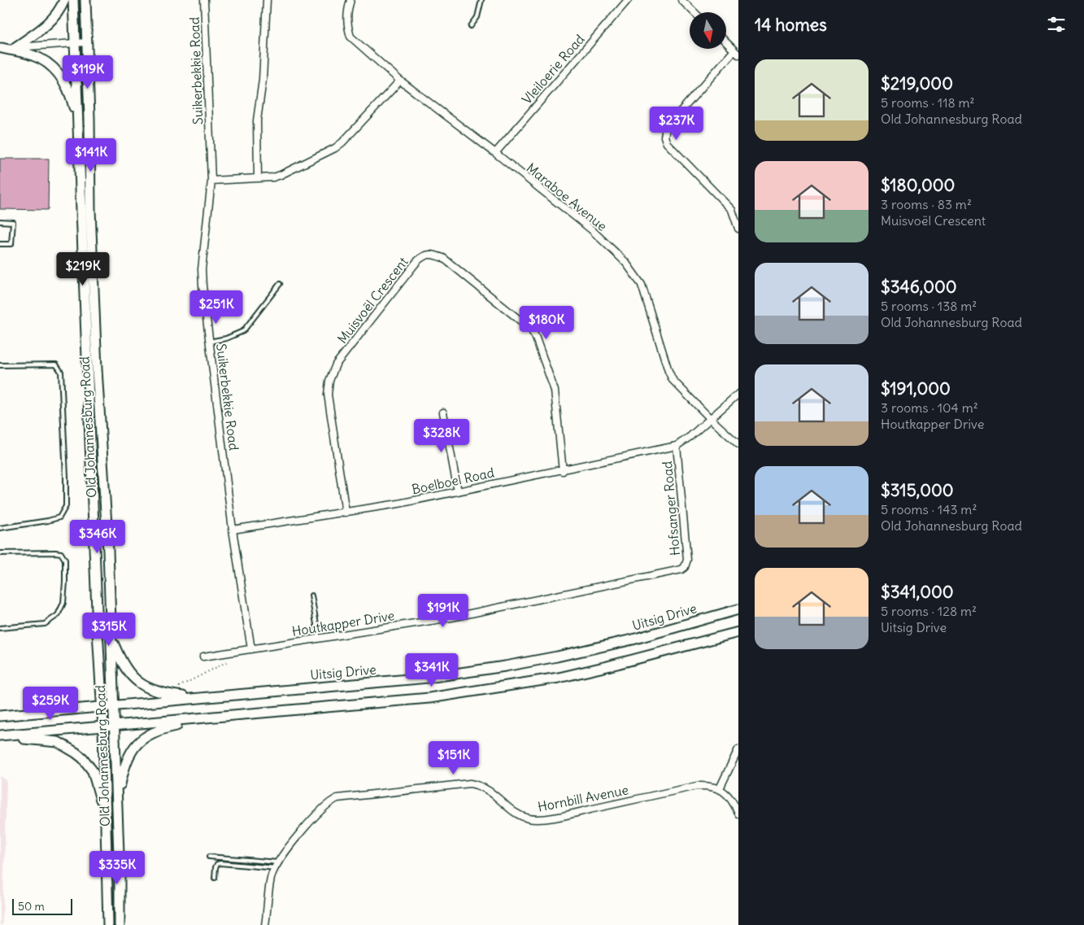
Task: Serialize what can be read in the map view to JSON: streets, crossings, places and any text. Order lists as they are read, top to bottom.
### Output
{
  "streets": {
    "main road": ["Old Johannesburg Road", "Uitsig Drive"],
    "street": [
      "Vleiloerie Road",
      "Suikerbekkie Road",
      "Maraboe Avenue",
      "Muisvoël Crescent",
      "Boelboel Road",
      "Hofsanger Road",
      "Houtkapper Drive",
      "Hornbill Avenue"
    ]
  },
  "crossings": [
    ["Vleiloerie Road", "Maraboe Avenue"],
    ["Suikerbekkie Road", "Boelboel Road"],
    ["Suikerbekkie Road", "Houtkapper Drive"],
    ["Maraboe Avenue", "Hofsanger Road"],
    ["Muisvoël Crescent", "Boelboel Road"],
    ["Old Johannesburg Road", "Uitsig Drive"],
    ["Boelboel Road", "Hofsanger Road"],
    ["Hofsanger Road", "Houtkapper Drive"]
  ],
  "scale_bar": "50 m",
  "north": "bottom",
  "page": {
    "heading": "14 homes",
    "list": [
      {
        "name": "$219,000",
        "note": "5 rooms · 118 m² · Old Johannesburg Road"
      },
      {
        "name": "$180,000",
        "note": "3 rooms · 83 m² · Muisvoël Crescent"
      },
      {
        "name": "$346,000",
        "note": "5 rooms · 138 m² · Old Johannesburg Road"
      },
      {
        "name": "$191,000",
        "note": "3 rooms · 104 m² · Houtkapper Drive"
      },
      {
        "name": "$315,000",
        "note": "5 rooms · 143 m² · Old Johannesburg Road"
      },
      {
        "name": "$341,000",
        "note": "5 rooms · 128 m² · Uitsig Drive"
      }
    ],
    "price": [
      "$119K",
      "$237K",
      "$141K",
      "$219K",
      "$251K",
      "$180K",
      "$328K",
      "$346K",
      "$191K",
      "$315K",
      "$341K",
      "$259K",
      "$151K",
      "$335K"
    ],
    "scale": "50 m"
  }
}
